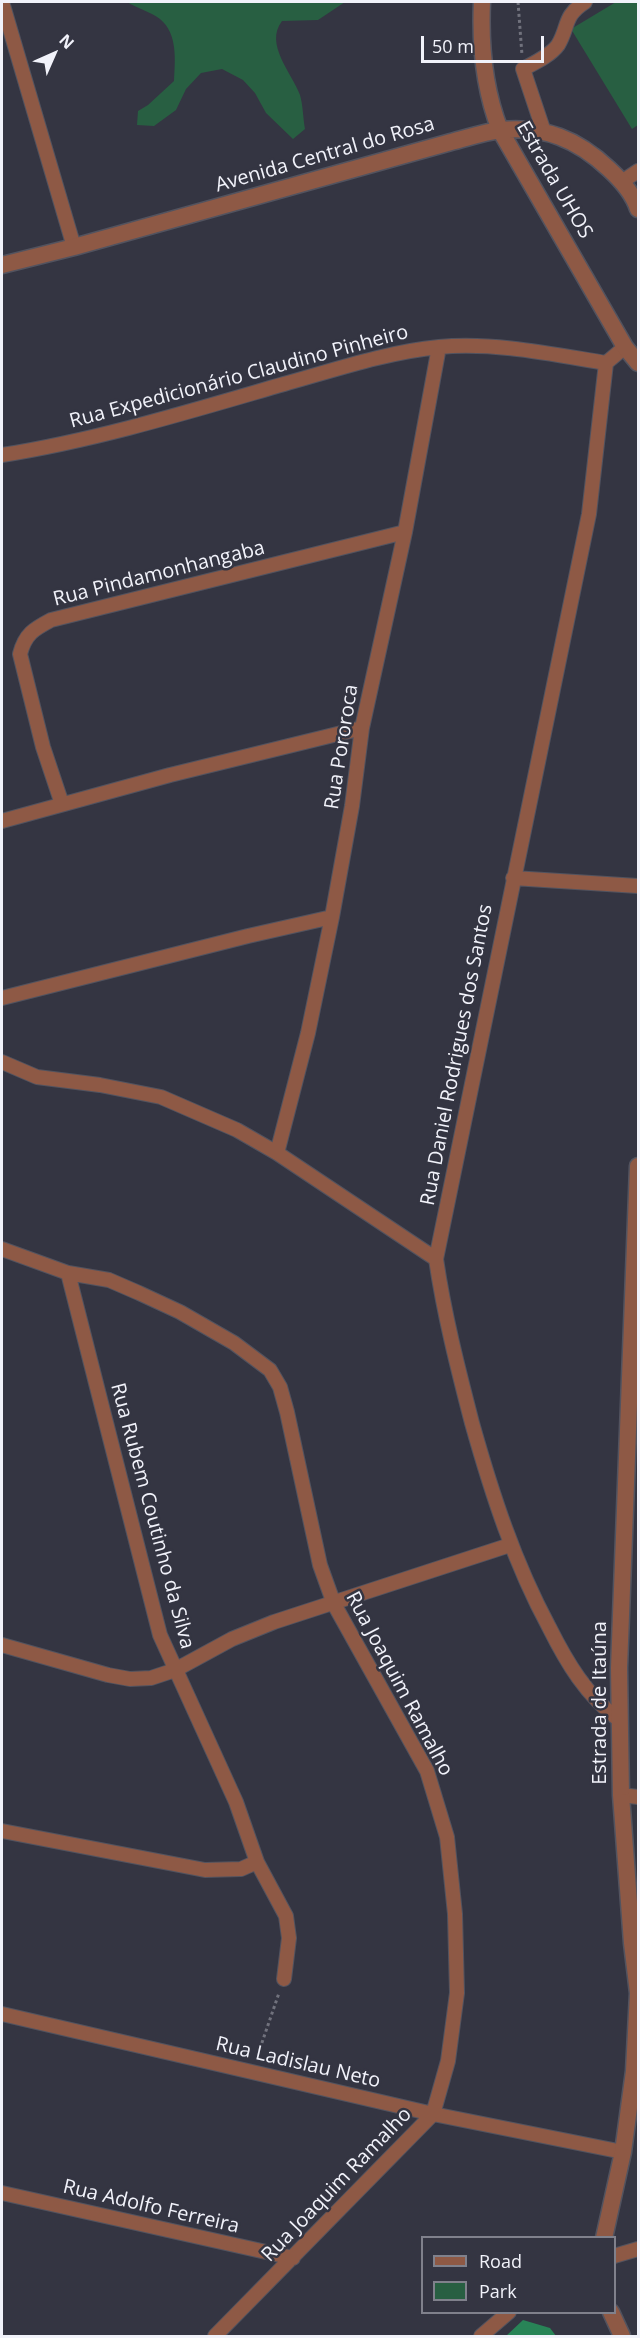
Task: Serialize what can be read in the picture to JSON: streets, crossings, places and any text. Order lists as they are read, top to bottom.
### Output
{
  "streets": {
    "street": [
      "Avenida Central do Rosa",
      "Estrada UHOS",
      "Rua Expedicionário Claudino Pinheiro",
      "Rua Pindamonhangaba",
      "Rua Pororoca",
      "Rua Daniel Rodrigues dos Santos",
      "Rua Rubem Coutinho da Silva",
      "Rua Joaquim Ramalho",
      "Estrada de Itaúna",
      "Rua Ladislau Neto",
      "Rua Adolfo Ferreira"
    ]
  },
  "crossings": [
    ["Avenida Central do Rosa", "Estrada UHOS"],
    ["Rua Expedicionário Claudino Pinheiro", "Rua Pororoca"],
    ["Rua Expedicionário Claudino Pinheiro", "Rua Daniel Rodrigues dos Santos"],
    ["Rua Pindamonhangaba", "Rua Pororoca"],
    ["Rua Daniel Rodrigues dos Santos", "Estrada de Itaúna"],
    ["Rua Rubem Coutinho da Silva", "Rua Joaquim Ramalho"],
    ["Rua Joaquim Ramalho", "Rua Ladislau Neto"],
    ["Rua Joaquim Ramalho", "Rua Adolfo Ferreira"],
    ["Estrada de Itaúna", "Rua Ladislau Neto"]
  ],
  "legend": ["Road", "Park"],
  "scale_bar": "50 m",
  "north": "top right"
}
